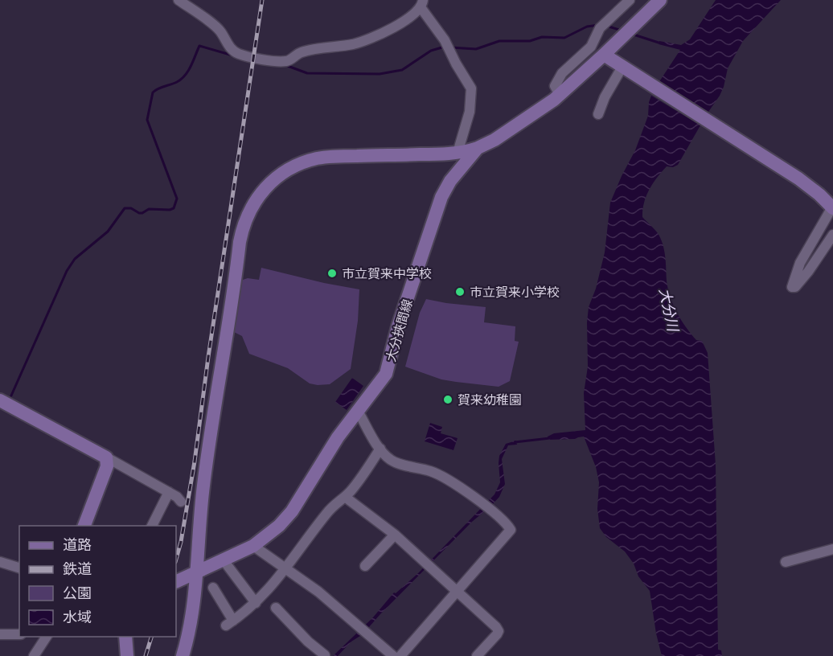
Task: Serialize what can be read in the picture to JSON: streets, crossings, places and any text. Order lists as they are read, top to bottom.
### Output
{
  "streets": {
    "street": ["大分挾間線"]
  },
  "water": ["大分川"],
  "places": ["市立賀来中学校", "市立賀来小学校", "賀来幼稚園"],
  "legend": [
    "道路",
    "鉄道",
    "公園",
    "水域"
  ]
}
